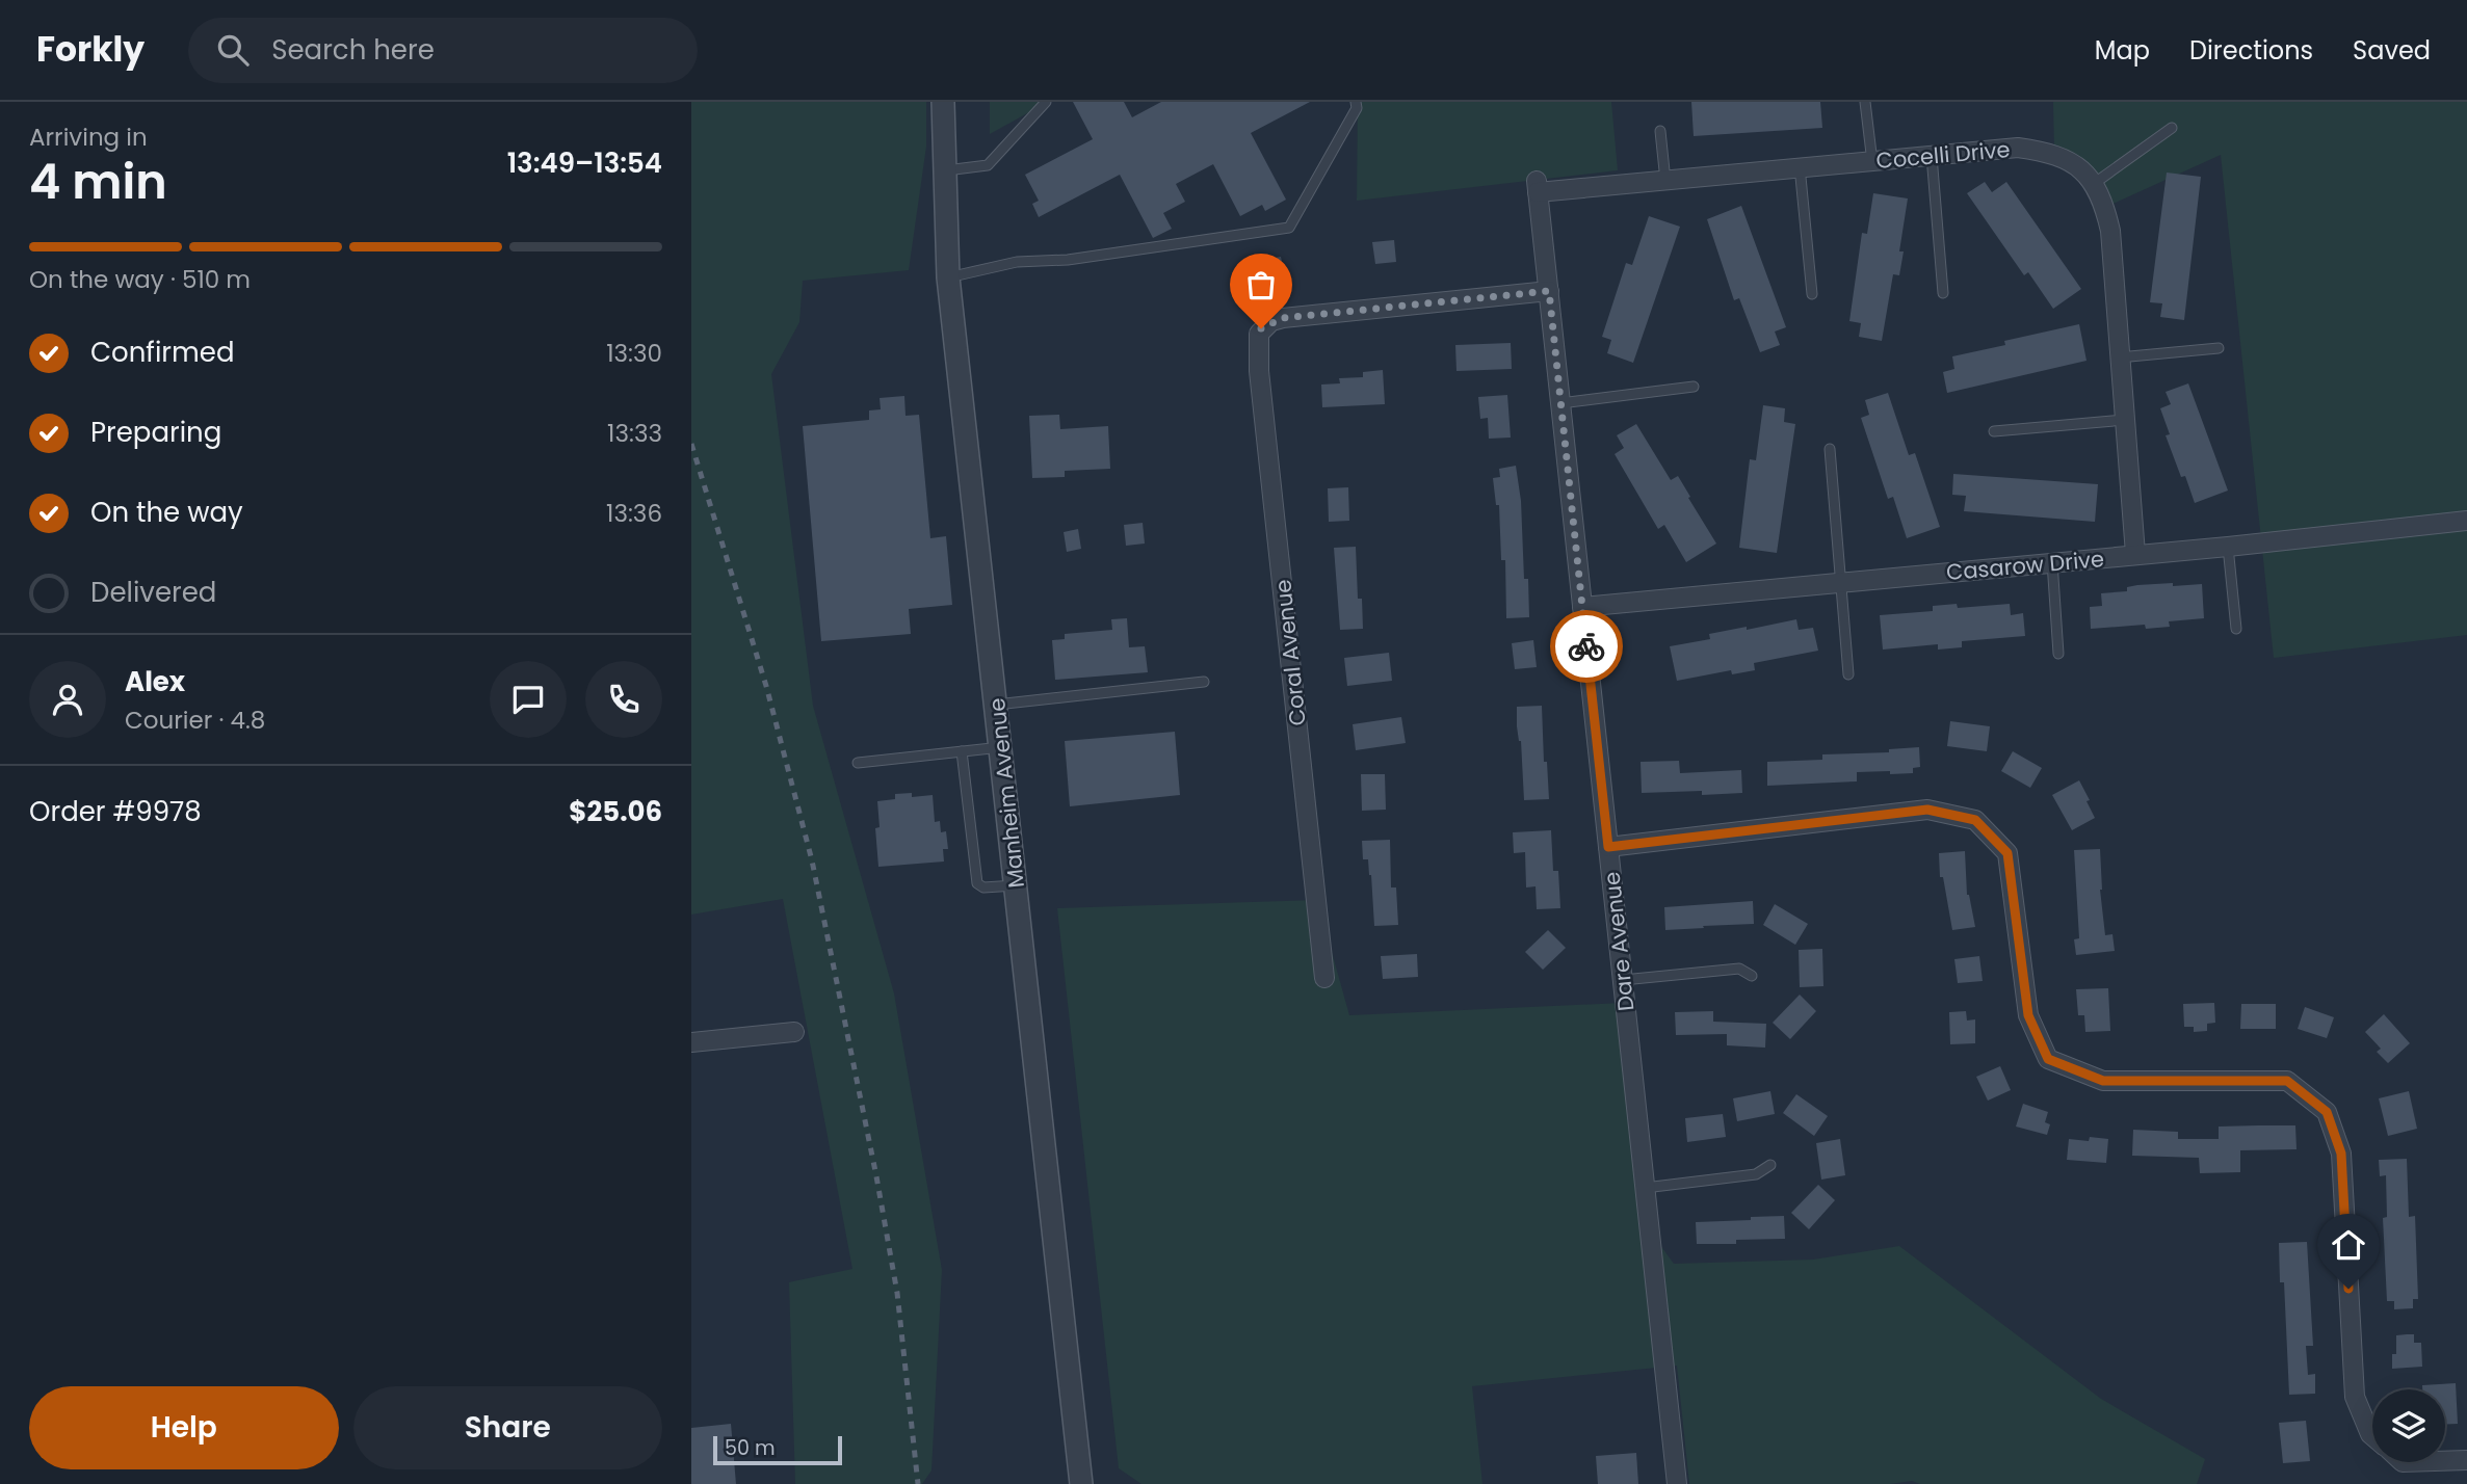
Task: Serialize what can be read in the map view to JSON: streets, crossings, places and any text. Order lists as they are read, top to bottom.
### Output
{
  "streets": {
    "street": [
      "Cocelli Drive",
      "Casarow Drive",
      "Coral Avenue",
      "Manheim Avenue",
      "Dare Avenue"
    ]
  },
  "crossings": [
    ["Cocelli Drive", "Dare Avenue"],
    ["Casarow Drive", "Dare Avenue"],
    ["Coral Avenue", "Dare Avenue"]
  ],
  "scale_bar": "50 m",
  "page": {
    "header": "Forkly",
    "search": "Search here",
    "nav": ["Map", "Directions", "Saved"],
    "heading": ["4 min", "Arriving in", "13:49–13:54"],
    "panel": [
      "Alex",
      "Courier · 4.8",
      "Order #9978",
      "$25.06"
    ],
    "bar": "On the way · 510 m",
    "list": [
      ["Confirmed", "13:30"],
      ["Preparing", "13:33"],
      ["On the way", "13:36"],
      "Delivered"
    ],
    "buttons": ["Help", "Share"],
    "scale": "50 m"
  }
}
